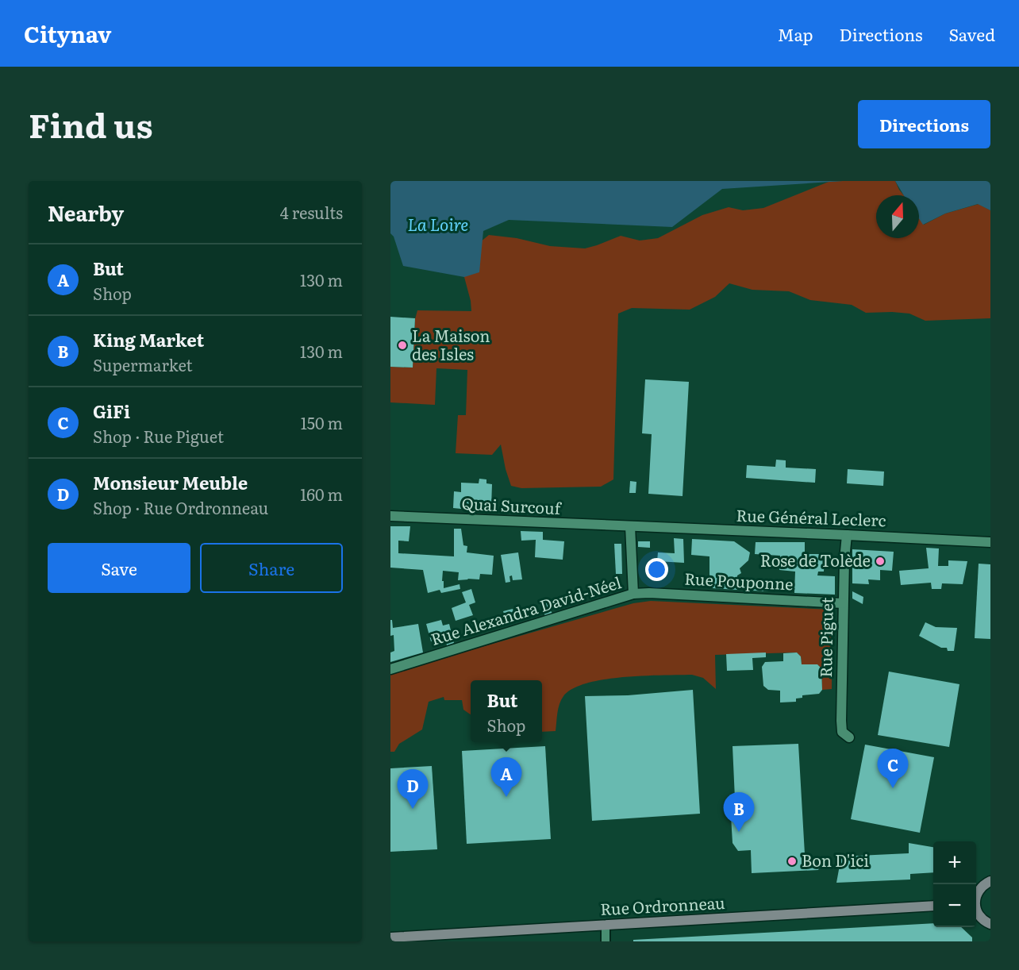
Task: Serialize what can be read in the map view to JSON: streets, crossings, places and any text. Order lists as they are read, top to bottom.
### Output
{
  "streets": {
    "street": [
      "Quai Surcouf",
      "Rue Général Leclerc",
      "Rue Pouponne",
      "Rue Alexandra David-Néel",
      "Rue Piguet",
      "Rue Ordronneau"
    ]
  },
  "crossings": [
    ["Quai Surcouf", "Rue Général Leclerc"],
    ["Quai Surcouf", "Rue Alexandra David-Néel"],
    ["Rue Général Leclerc", "Rue Alexandra David-Néel"],
    ["Rue Général Leclerc", "Rue Piguet"],
    ["Rue Pouponne", "Rue Alexandra David-Néel"],
    ["Rue Pouponne", "Rue Piguet"]
  ],
  "water": ["La Loire"],
  "places": ["La Maison des Isles", "Rose de Tolède", "Bon D'ici"],
  "north": "top",
  "page": {
    "header": "Citynav",
    "nav": ["Map", "Directions", "Saved"],
    "title": "Find us",
    "buttons": [
      "Directions",
      ["Save", "Share"]
    ],
    "heading": ["Nearby", "4 results"],
    "list": [
      {
        "mark": "A",
        "name": "But",
        "note": "Shop",
        "value": "130 m"
      },
      {
        "mark": "B",
        "name": "King Market",
        "note": "Supermarket",
        "value": "130 m"
      },
      {
        "mark": "C",
        "name": "GiFi",
        "note": "Shop · Rue Piguet",
        "value": "150 m"
      },
      {
        "mark": "D",
        "name": "Monsieur Meuble",
        "note": "Shop · Rue Ordronneau",
        "value": "160 m"
      }
    ],
    "popup": ["But", "Shop"],
    "pins": [
      "C",
      "A",
      "D",
      "B"
    ],
    "map_buttons": ["+", "−"]
  }
}
